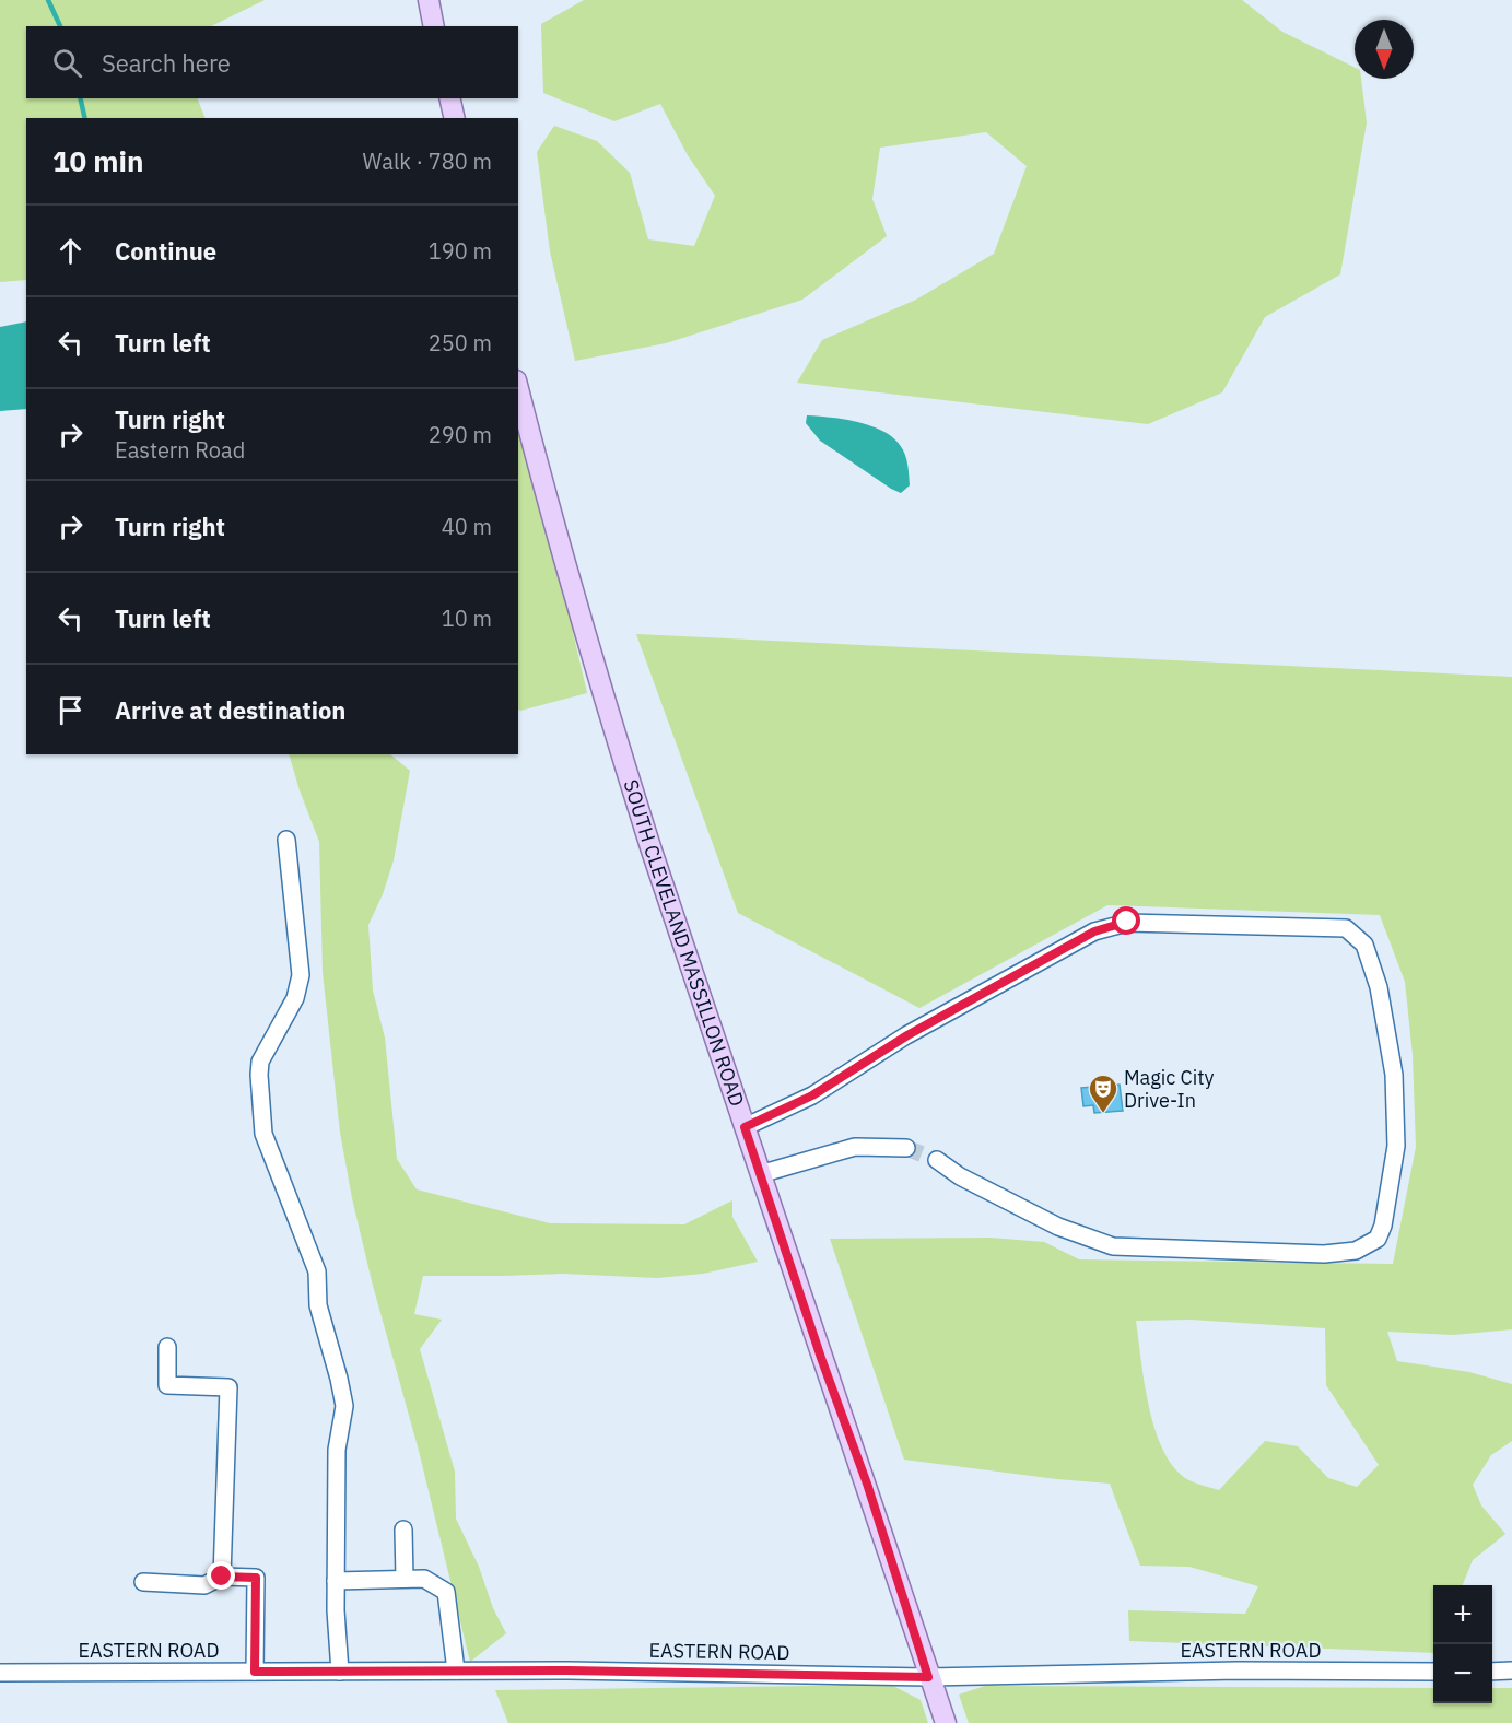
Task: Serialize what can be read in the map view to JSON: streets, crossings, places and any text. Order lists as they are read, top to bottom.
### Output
{
  "streets": {
    "main road": ["SOUTH CLEVELAND MASSILLON ROAD"],
    "street": ["EASTERN ROAD"]
  },
  "crossings": [
    ["SOUTH CLEVELAND MASSILLON ROAD", "EASTERN ROAD"]
  ],
  "places": {
    "theatre": ["Magic City Drive-In"]
  },
  "north": "bottom",
  "page": {
    "search": "Search here",
    "heading": ["10 min", "Walk · 780 m"],
    "list": [
      ["Continue", "190 m"],
      ["Turn left", "250 m"],
      ["Turn right", "Eastern Road", "290 m"],
      ["Turn right", "40 m"],
      ["Turn left", "10 m"],
      "Arrive at destination"
    ],
    "map_buttons": ["+", "−"]
  }
}
